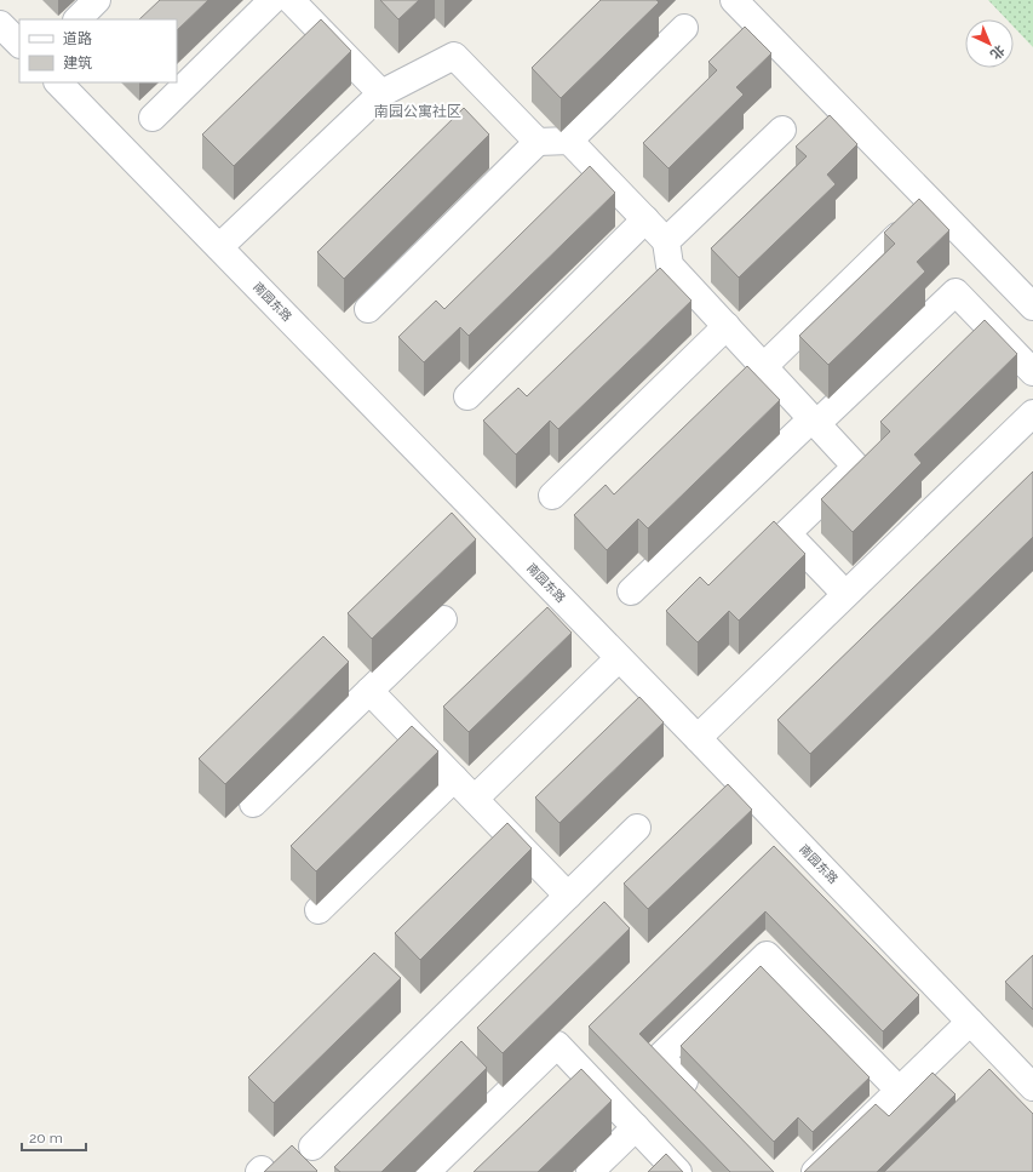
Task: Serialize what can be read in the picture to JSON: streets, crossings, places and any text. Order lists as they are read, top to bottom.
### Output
{
  "streets": {
    "street": ["南园东路"]
  },
  "districts": ["南园公寓社区"],
  "legend": ["道路", "建筑"],
  "scale_bar": "20 m",
  "north": "bottom right"
}
